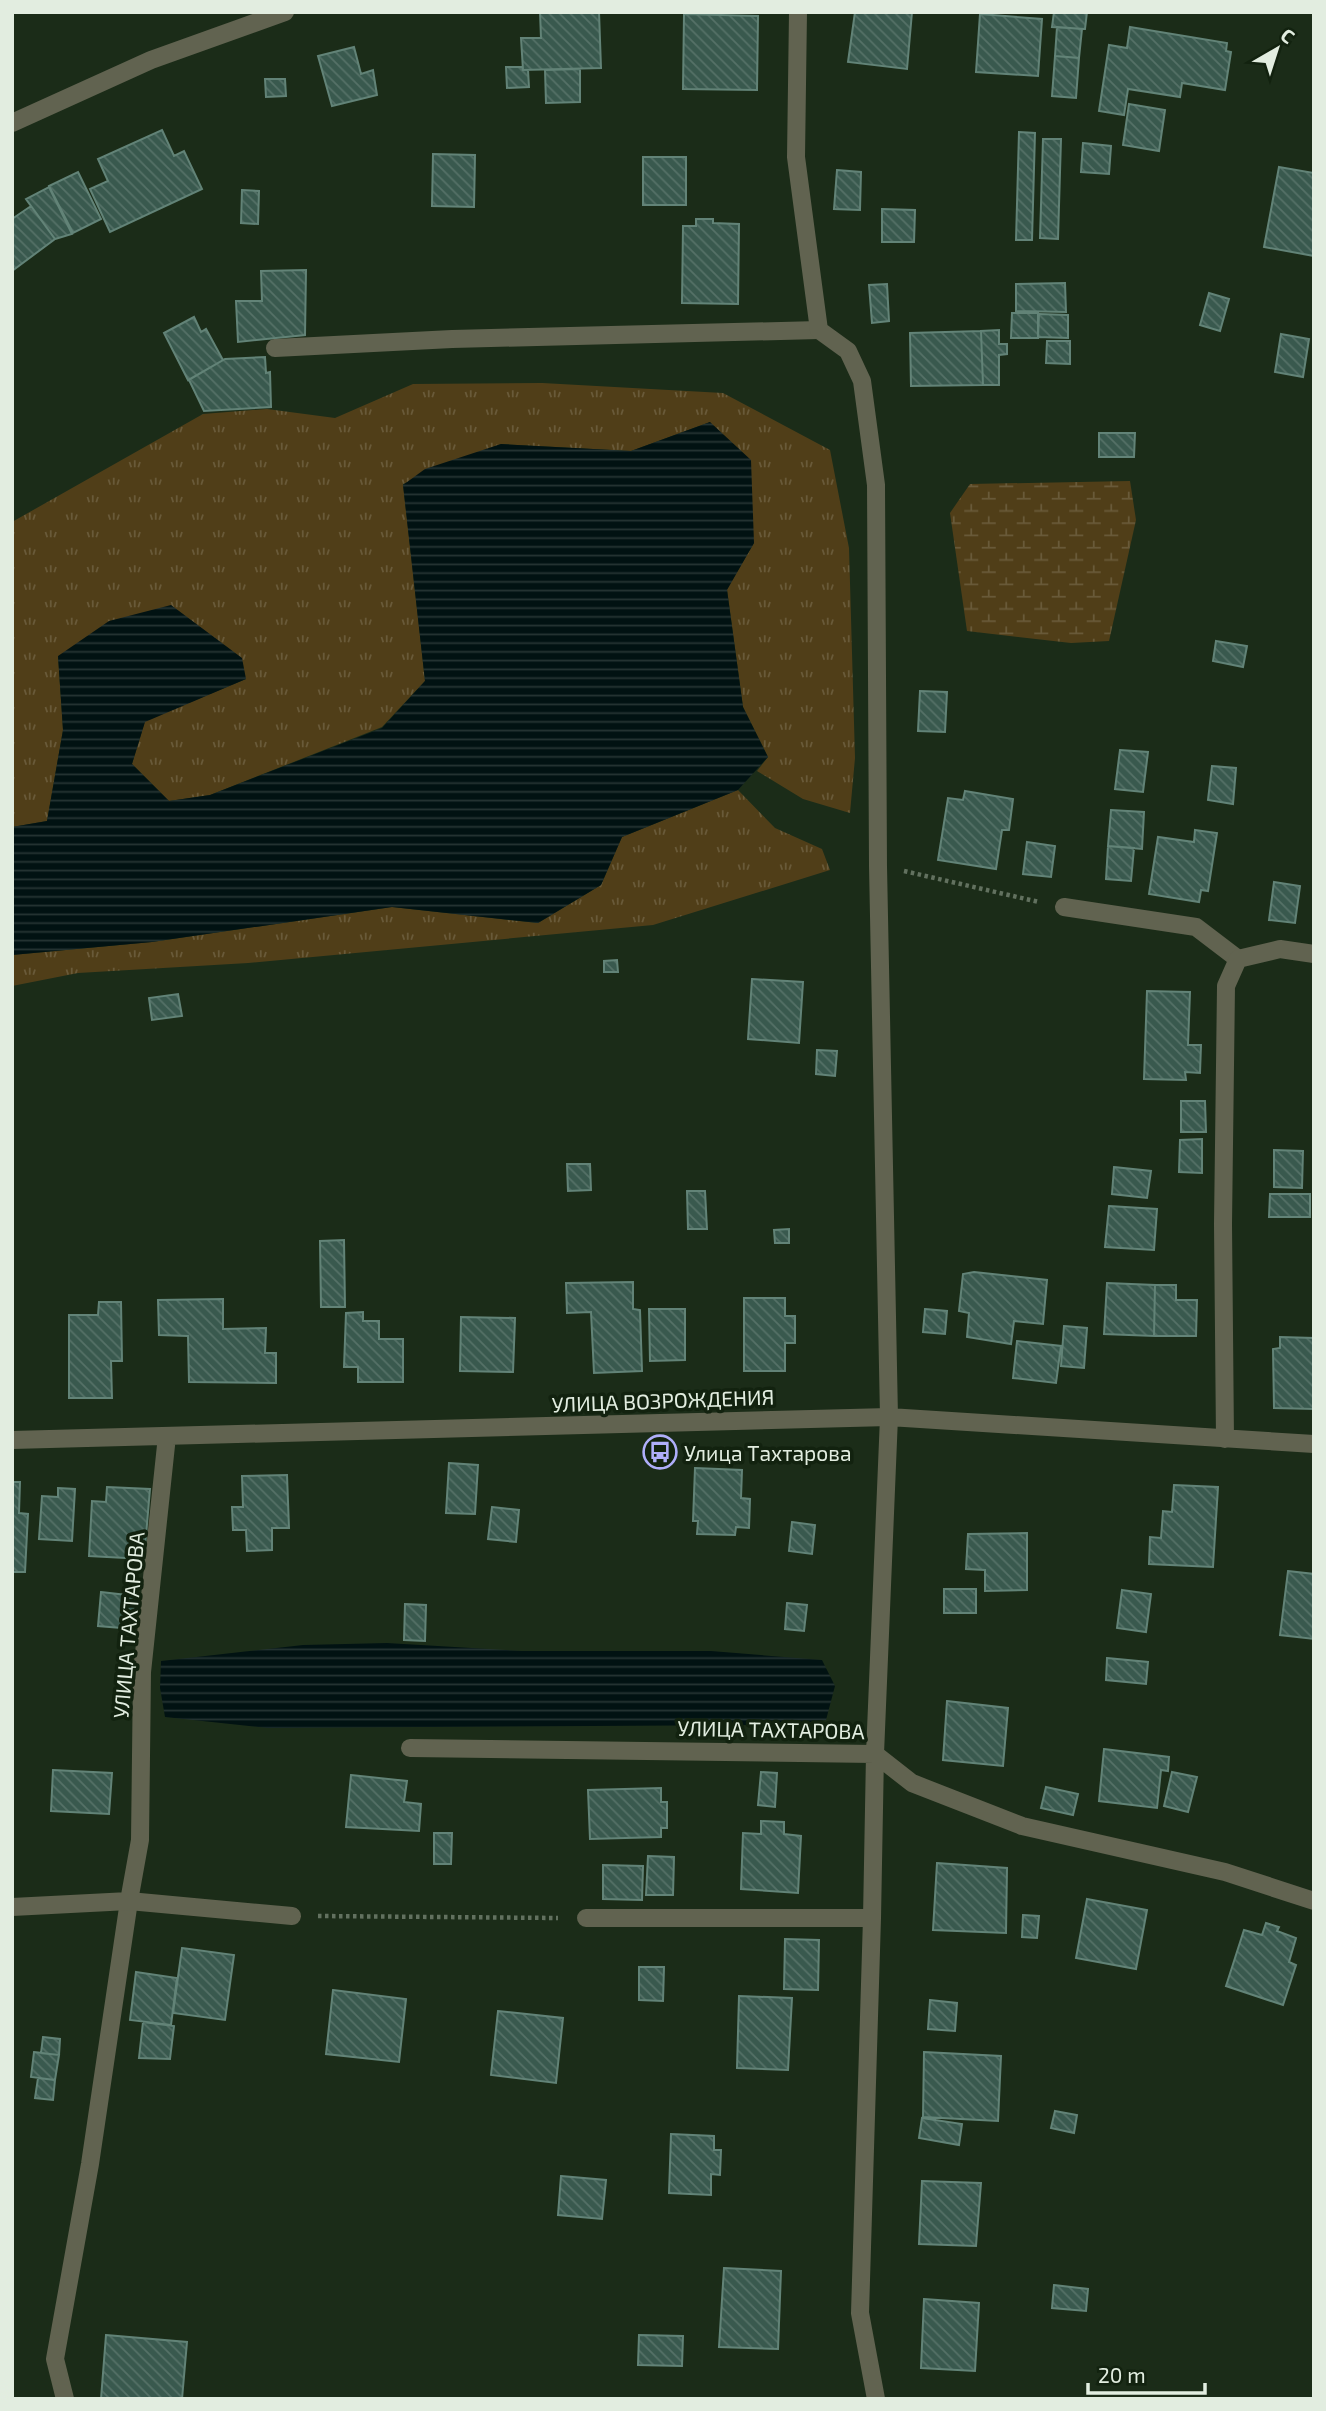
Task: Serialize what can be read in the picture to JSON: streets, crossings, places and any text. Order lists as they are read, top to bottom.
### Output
{
  "streets": {
    "street": ["УЛИЦА ВОЗРОЖДЕНИЯ", "УЛИЦА ТАХТАРОВА"]
  },
  "crossings": [
    ["УЛИЦА ВОЗРОЖДЕНИЯ", "УЛИЦА ТАХТАРОВА"]
  ],
  "places": {
    "bus stop": ["Улица Тахтарова"]
  },
  "scale_bar": "20 m",
  "north": "top right"
}
